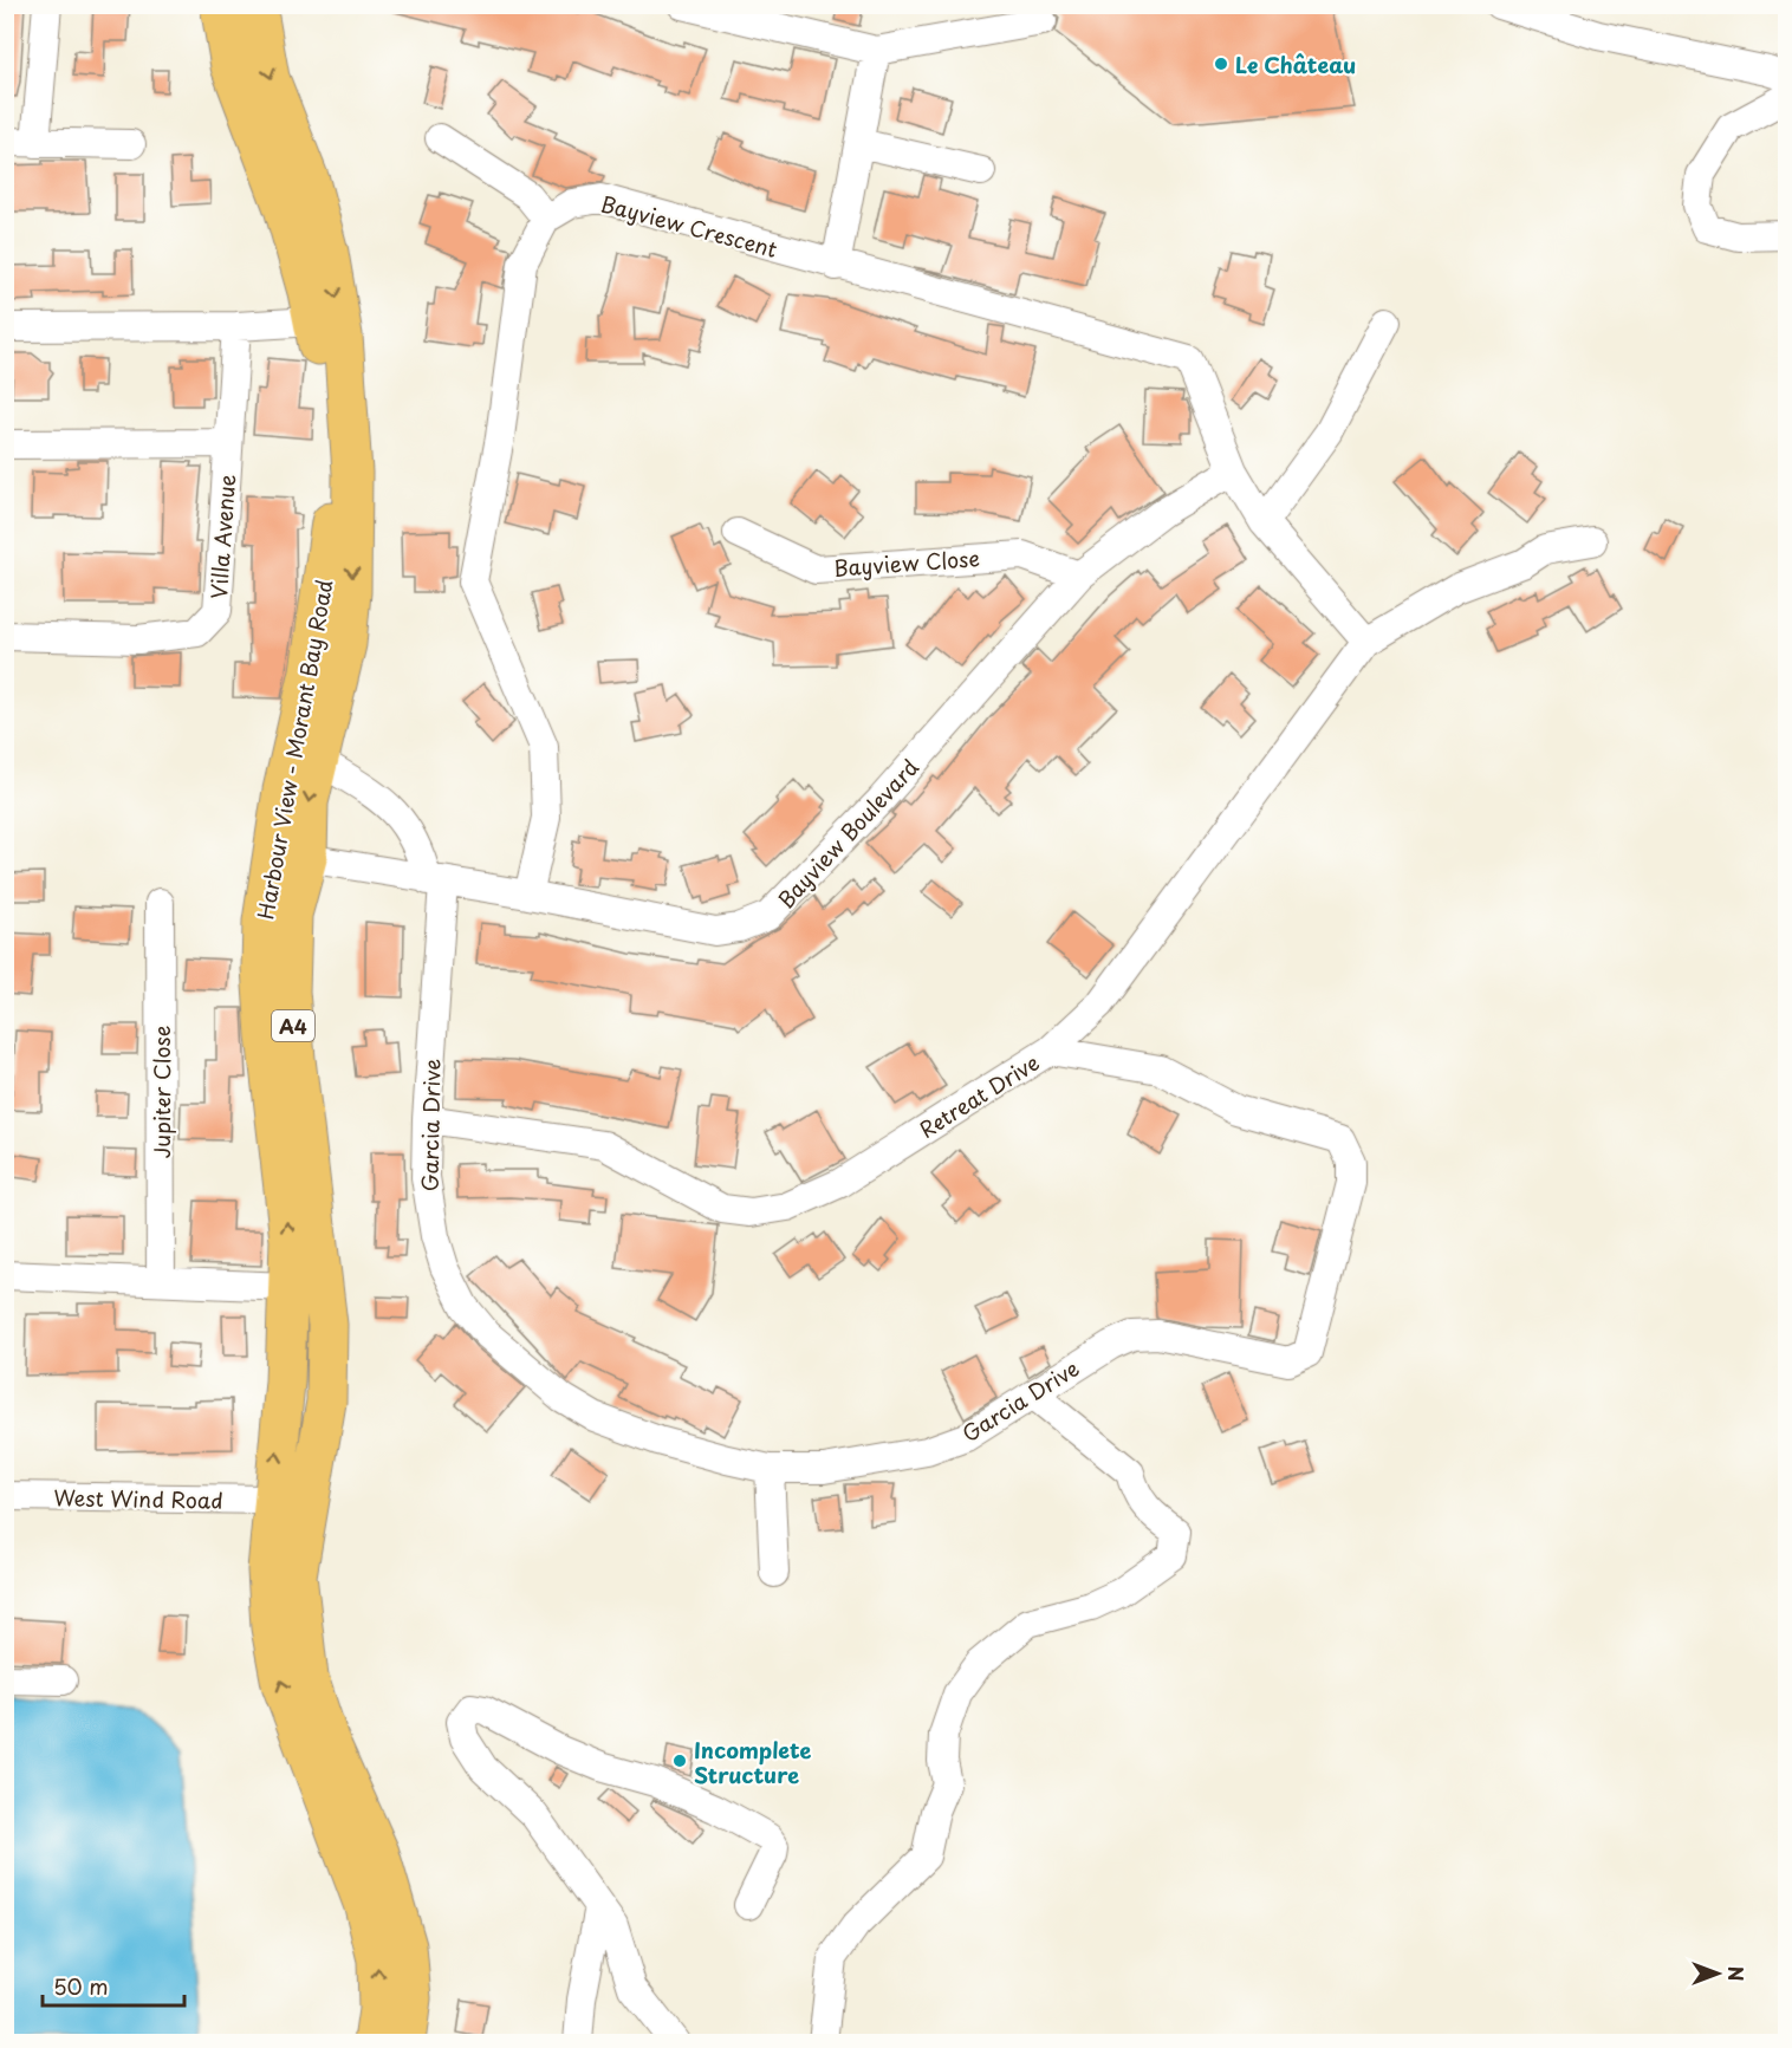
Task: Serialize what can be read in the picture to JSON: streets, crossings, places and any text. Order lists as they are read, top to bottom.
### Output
{
  "streets": {
    "highway": ["Harbour View - Morant Bay Road", "A4"],
    "street": [
      "Bayview Crescent",
      "Villa Avenue",
      "Bayview Close",
      "Bayview Boulevard",
      "Jupiter Close",
      "Retreat Drive",
      "Garcia Drive",
      "West Wind Road"
    ]
  },
  "crossings": [
    ["Bayview Crescent", "Bayview Boulevard"],
    ["Bayview Crescent", "Retreat Drive"],
    ["Bayview Close", "Bayview Boulevard"],
    ["Harbour View - Morant Bay Road", "Bayview Boulevard"],
    ["Harbour View - Morant Bay Road", "West Wind Road"],
    ["Bayview Boulevard", "Garcia Drive"],
    ["Retreat Drive", "Garcia Drive"]
  ],
  "places": ["Le Château", "Incomplete Structure"],
  "scale_bar": "50 m",
  "north": "right"
}
